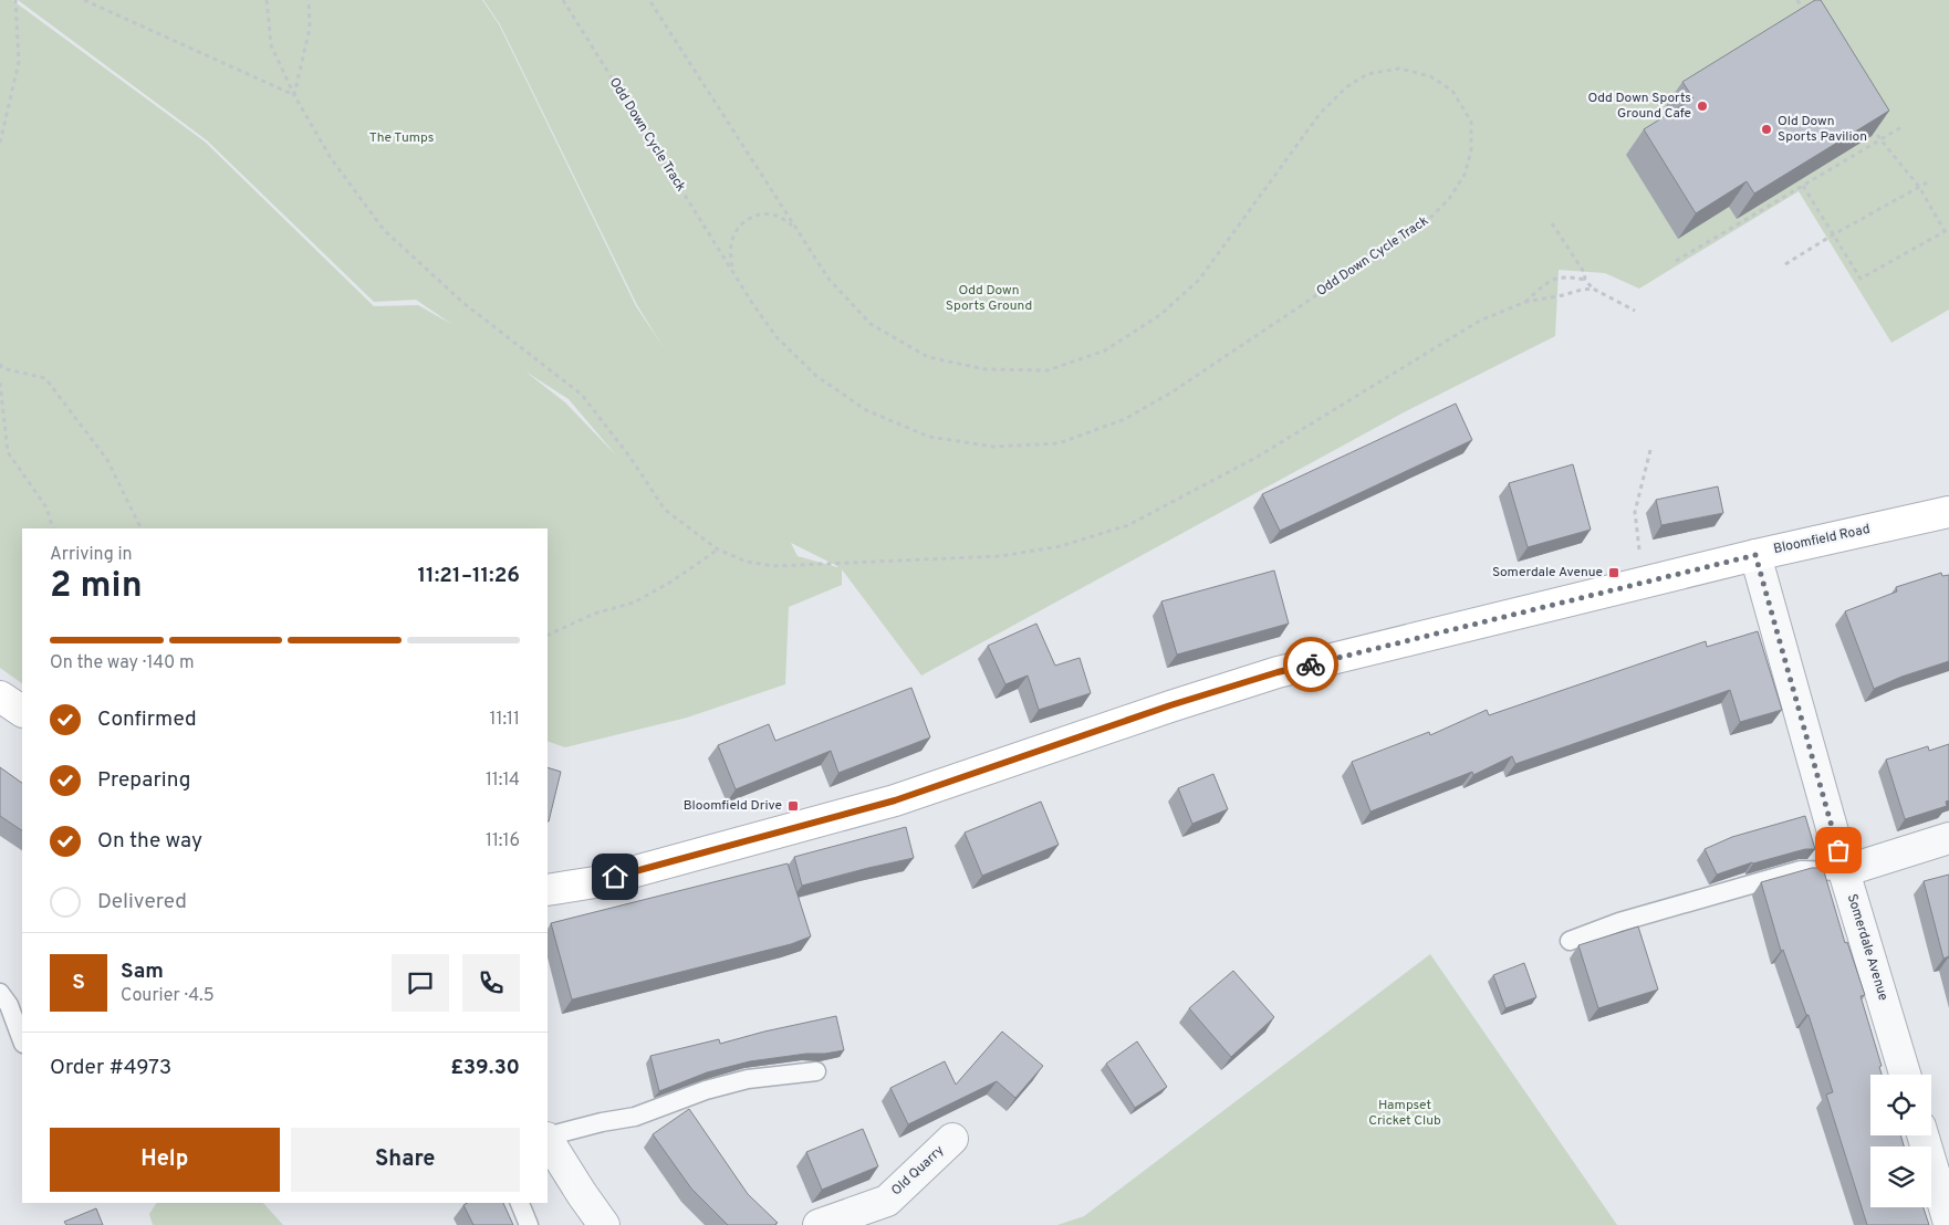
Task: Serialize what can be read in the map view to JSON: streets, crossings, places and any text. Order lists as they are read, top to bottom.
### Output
{
  "streets": {
    "street": ["Bloomfield Road", "Somerdale Avenue", "Old Quarry"],
    "path": ["Odd Down Cycle Track"]
  },
  "crossings": [
    ["Bloomfield Road", "Somerdale Avenue"]
  ],
  "parks": ["The Tumps", "Odd Down Sports Ground", "Hampset Cricket Club"],
  "places": {
    "other": ["Odd Down Sports Ground Cafe", "Old Down Sports Pavilion"],
    "transit": ["Somerdale Avenue", "Bloomfield Drive"]
  },
  "page": {
    "heading": ["2 min", "Arriving in", "11:21–11:26"],
    "panel": [
      "Sam",
      "Courier · 4.5",
      "Order #4973",
      "£39.30"
    ],
    "bar": "On the way · 140 m",
    "list": [
      ["Confirmed", "11:11"],
      ["Preparing", "11:14"],
      ["On the way", "11:16"],
      "Delivered"
    ],
    "round": "S",
    "buttons": ["Help", "Share"]
  }
}
